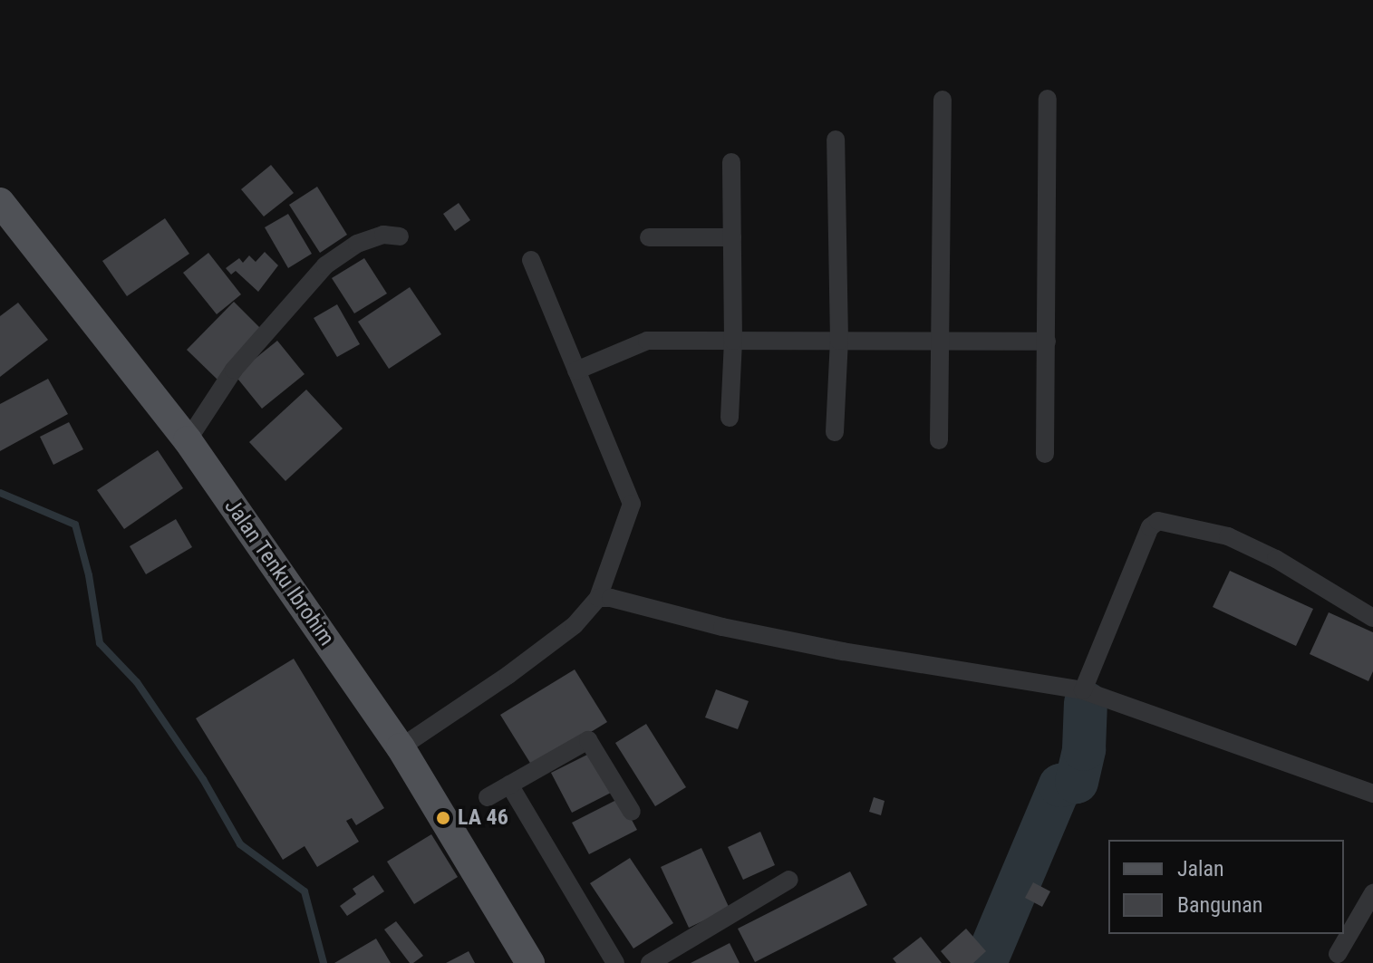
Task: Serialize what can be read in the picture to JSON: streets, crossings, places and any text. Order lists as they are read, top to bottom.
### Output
{
  "streets": {
    "main road": ["Jalan Tenku Ibrohim"]
  },
  "places": ["LA 46"],
  "legend": ["Jalan", "Bangunan"]
}
